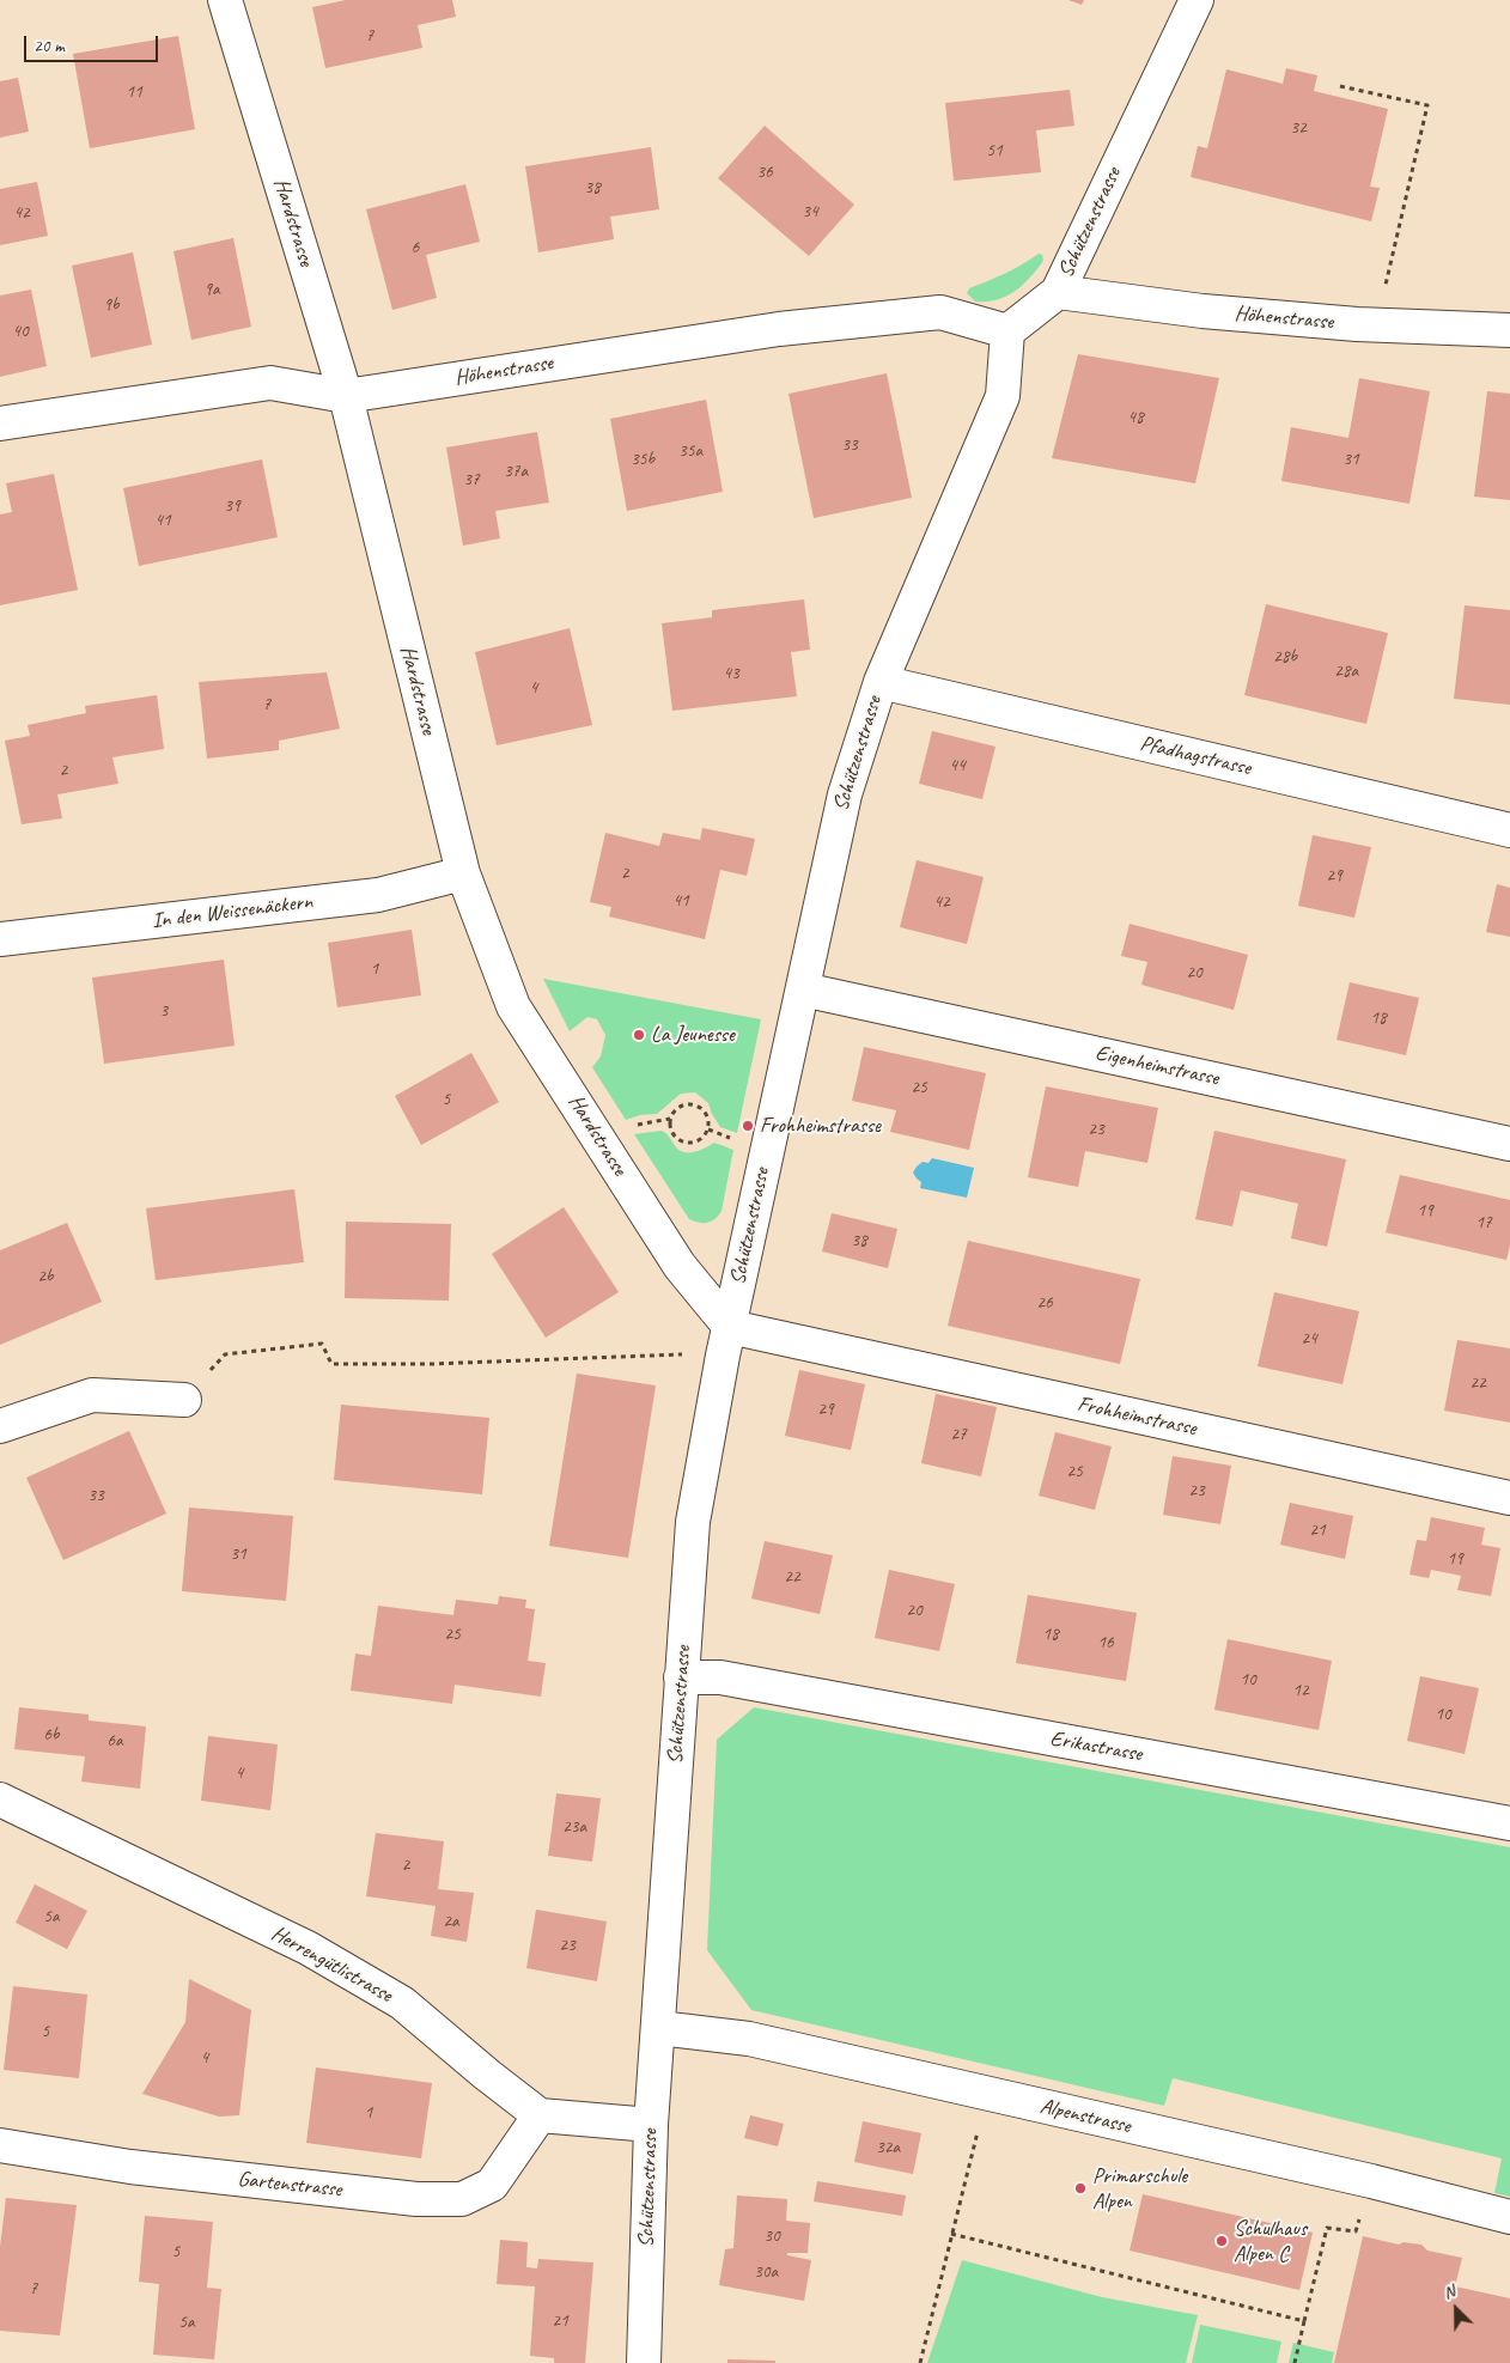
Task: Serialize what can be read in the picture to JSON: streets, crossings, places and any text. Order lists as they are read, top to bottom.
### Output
{
  "streets": {
    "street": [
      "Hardstrasse",
      "Schützenstrasse",
      "Höhenstrasse",
      "Pfadhagstrasse",
      "In den Weissenäckern",
      "Eigenheimstrasse",
      "Frohheimstrasse",
      "Erikastrasse",
      "Herrengütlistrasse",
      "Alpenstrasse",
      "Gartenstrasse"
    ]
  },
  "crossings": [
    ["Hardstrasse", "Schützenstrasse"],
    ["Hardstrasse", "Höhenstrasse"],
    ["Hardstrasse", "In den Weissenäckern"],
    ["Hardstrasse", "Frohheimstrasse"],
    ["Schützenstrasse", "Höhenstrasse"],
    ["Schützenstrasse", "Pfadhagstrasse"],
    ["Schützenstrasse", "Eigenheimstrasse"],
    ["Schützenstrasse", "Frohheimstrasse"],
    ["Schützenstrasse", "Erikastrasse"],
    ["Schützenstrasse", "Alpenstrasse"],
    ["Herrengütlistrasse", "Gartenstrasse"]
  ],
  "places": [
    "La Jeunesse",
    "Frohheimstrasse",
    "Primarschule Alpen",
    "Schulhaus Alpen C"
  ],
  "house_numbers": [
    "7",
    "11",
    "32",
    "51",
    "36",
    "38",
    "34",
    "42",
    "6",
    "9a",
    "9b",
    "40",
    "48",
    "33",
    "35a",
    "35b",
    "31",
    "37a",
    "37",
    "39",
    "41",
    "28b",
    "28a",
    "43",
    "4",
    "7",
    "44",
    "2",
    "2",
    "29",
    "41",
    "42",
    "1",
    "20",
    "3",
    "18",
    "25",
    "5",
    "23",
    "19",
    "17",
    "38",
    "2b",
    "26",
    "24",
    "22",
    "29",
    "27",
    "25",
    "23",
    "33",
    "21",
    "31",
    "19",
    "22",
    "20",
    "25",
    "18",
    "16",
    "10",
    "12",
    "10",
    "6b",
    "6a",
    "4",
    "23a",
    "2",
    "5a",
    "2a",
    "23",
    "5",
    "4",
    "1",
    "32a",
    "30",
    "5",
    "30a",
    "7",
    "21",
    "5a"
  ],
  "scale_bar": "20 m",
  "north": "top left"
}
